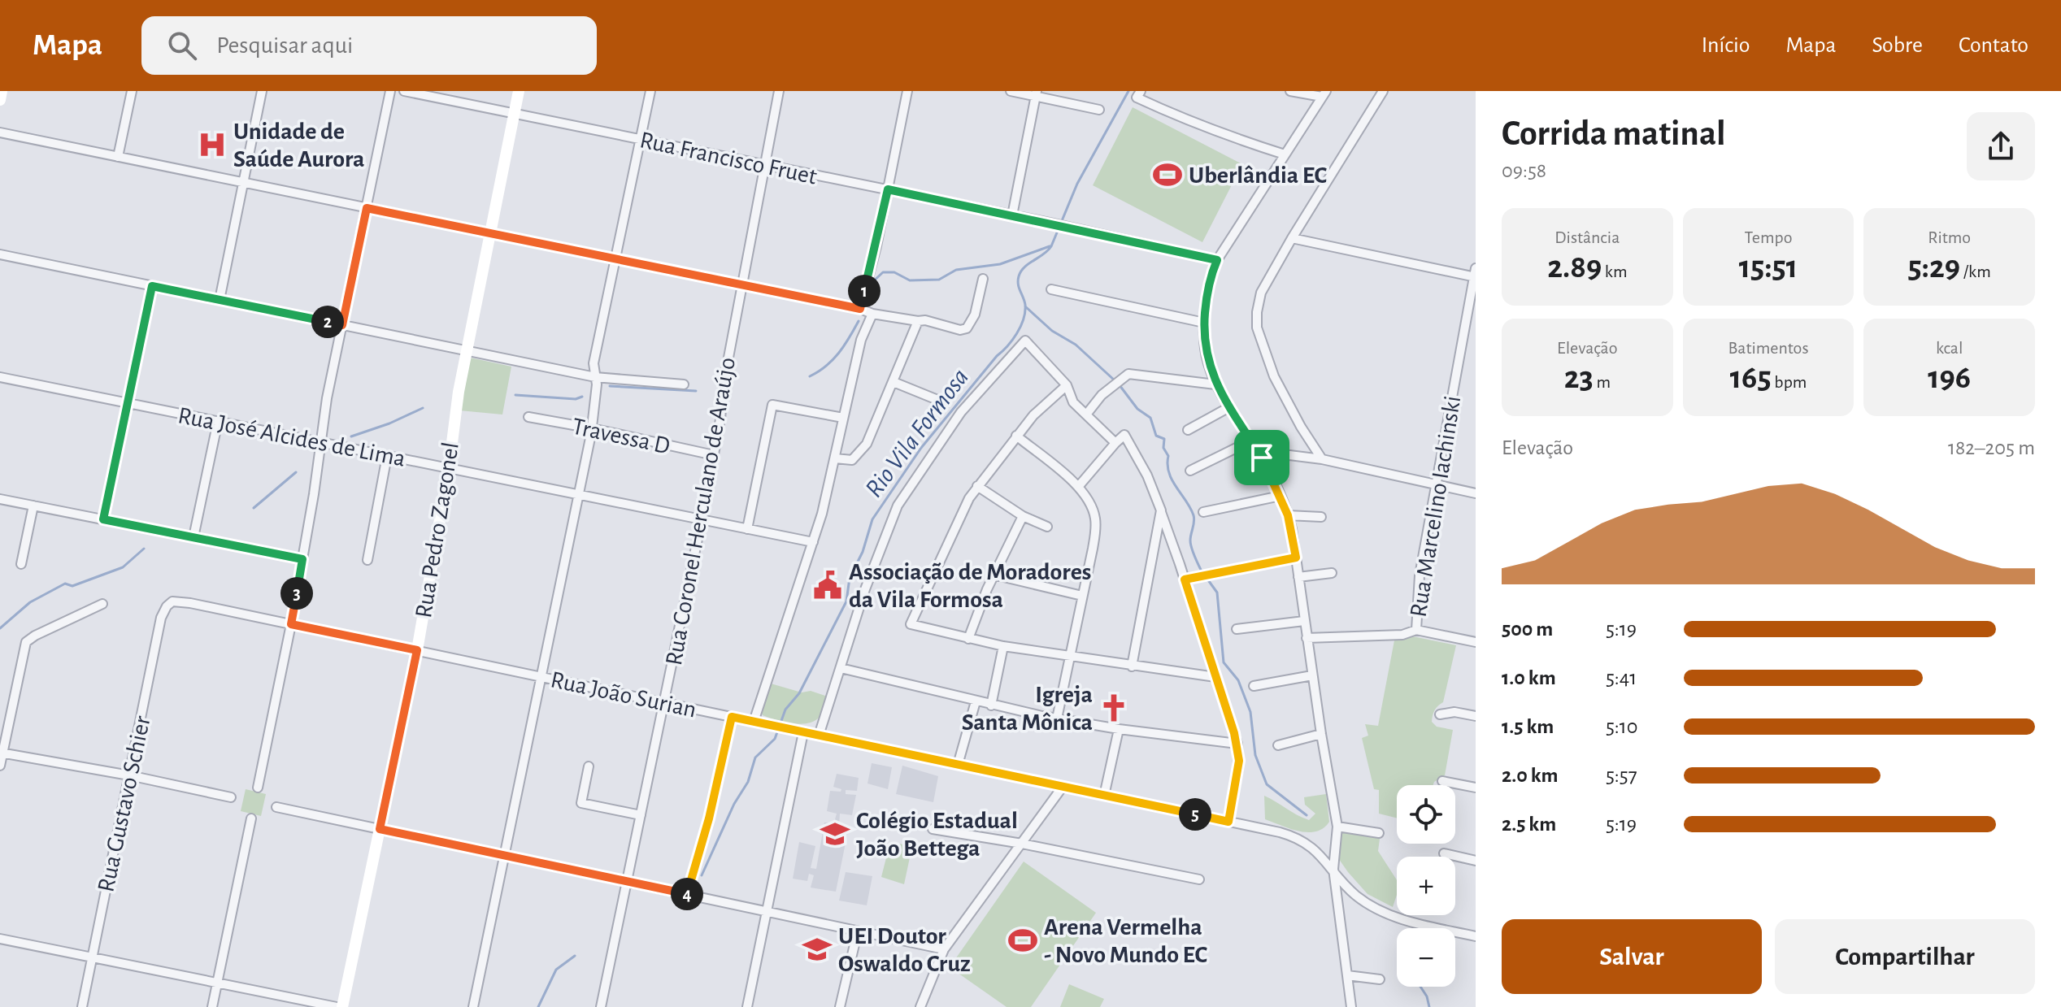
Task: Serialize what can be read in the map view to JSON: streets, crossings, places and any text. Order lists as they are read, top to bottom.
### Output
{
  "streets": {
    "street": [
      "Rua Francisco Fruet",
      "Travessa D",
      "Rua José Alcides de Lima",
      "Rua Marcelino Iachinski",
      "Rua Coronel Herculano de Araújo",
      "Rua Pedro Zagonel",
      "Rua João Surian",
      "Rua Gustavo Schier"
    ]
  },
  "crossings": [
    ["Rua Francisco Fruet", "Rua Coronel Herculano de Araújo"],
    ["Rua Francisco Fruet", "Rua Pedro Zagonel"],
    ["Travessa D", "Rua Coronel Herculano de Araújo"],
    ["Rua José Alcides de Lima", "Rua Coronel Herculano de Araújo"],
    ["Rua José Alcides de Lima", "Rua Pedro Zagonel"],
    ["Rua Coronel Herculano de Araújo", "Rua João Surian"],
    ["Rua Pedro Zagonel", "Rua João Surian"],
    ["Rua João Surian", "Rua Gustavo Schier"]
  ],
  "water": ["Rio Vila Formosa"],
  "places": {
    "hospital": ["Unidade de Saúde Aurora"],
    "sports": ["Uberlândia EC", "Arena Vermelha - Novo Mundo EC"],
    "public building": ["Associação de Moradores da Vila Formosa"],
    "church": ["Igreja Santa Mônica"],
    "school or university": ["Colégio Estadual João Bettega", "UEI Doutor Oswaldo Cruz"]
  },
  "page": {
    "header": "Mapa",
    "search": "Pesquisar aqui",
    "nav": [
      "Início",
      "Mapa",
      "Sobre",
      "Contato"
    ],
    "heading": ["Corrida matinal", "09:58"],
    "stats": [
      ["Distância", "2.89 km"],
      ["Tempo", "15:51"],
      ["Ritmo", "5:29 /km"],
      ["Elevação", "23 m"],
      ["Batimentos", "165 bpm"],
      ["kcal", "196"]
    ],
    "pins": [
      "1",
      "2",
      "3",
      "5",
      "4"
    ],
    "chart": ["Elevação", "182–205 m"],
    "list": [
      {
        "name": "500 m",
        "note": "5:19"
      },
      {
        "name": "1.0 km",
        "note": "5:41"
      },
      {
        "name": "1.5 km",
        "note": "5:10"
      },
      {
        "name": "2.0 km",
        "note": "5:57"
      },
      {
        "name": "2.5 km",
        "note": "5:19"
      }
    ],
    "map_buttons": ["+", "−"],
    "buttons": ["Salvar", "Compartilhar"]
  }
}
